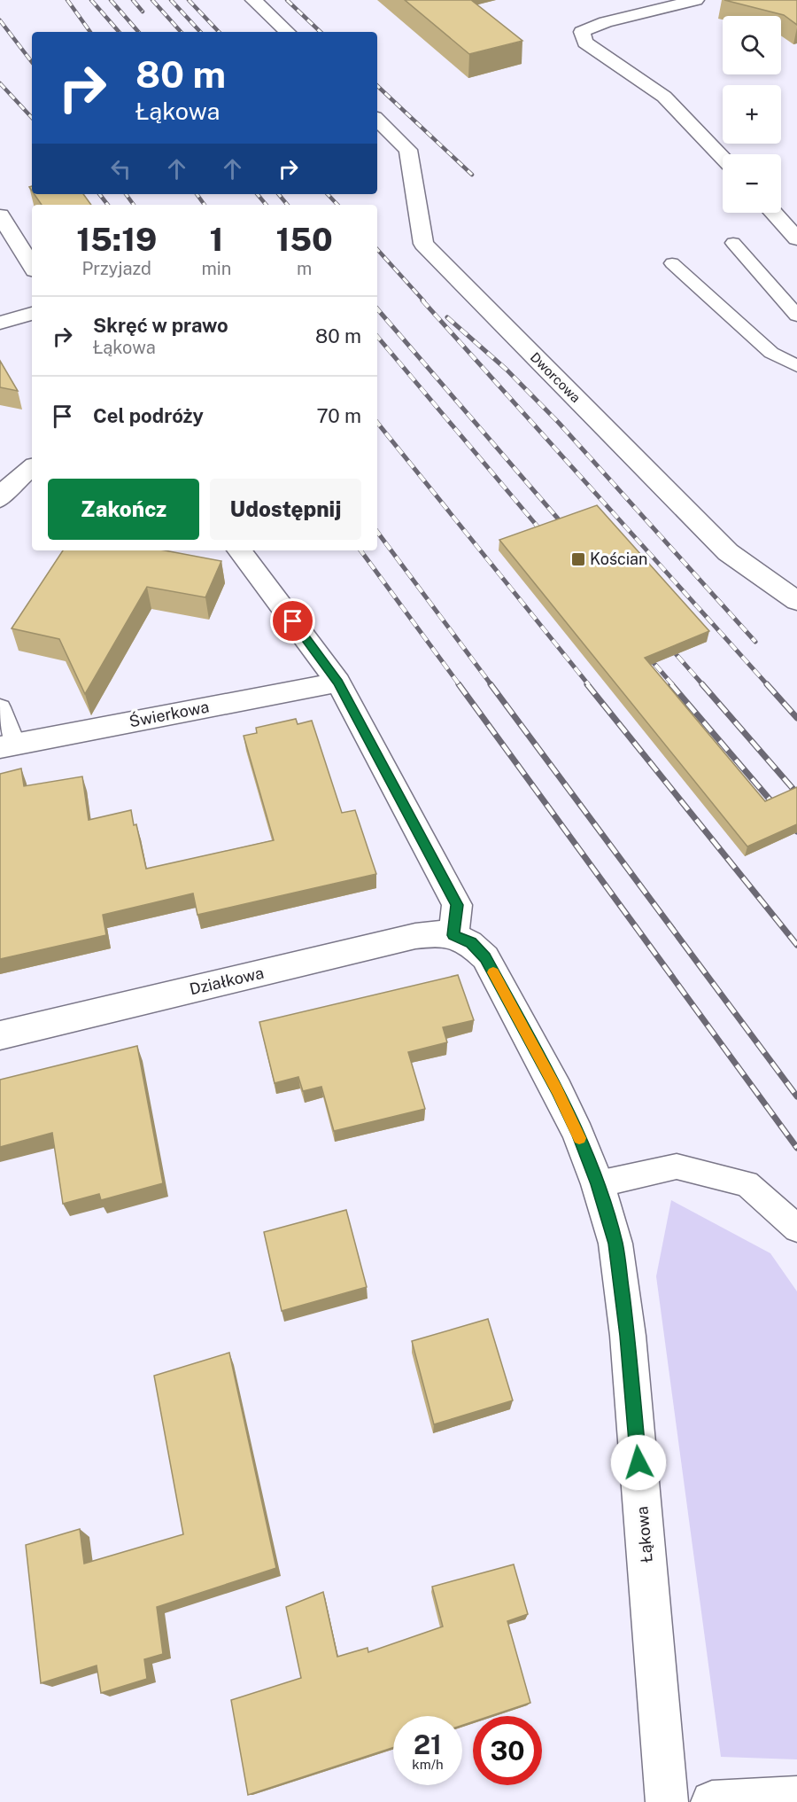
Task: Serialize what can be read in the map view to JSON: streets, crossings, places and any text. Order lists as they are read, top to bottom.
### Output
{
  "streets": {
    "street": [
      "Dworcowa",
      "Świerkowa",
      "Działkowa",
      "Łąkowa"
    ]
  },
  "crossings": [
    ["Działkowa", "Łąkowa"]
  ],
  "places": {
    "transit": ["Kościan"]
  },
  "page": {
    "map_buttons": ["+", "−"],
    "turn": ["80 m", "Łąkowa"],
    "eta": [
      "15:19",
      "Przyjazd",
      "1",
      "min",
      "150",
      "m"
    ],
    "list": [
      {
        "name": "Skręć w prawo",
        "note": "Łąkowa",
        "value": "80 m"
      },
      {
        "name": "Cel podróży",
        "value": "70 m"
      }
    ],
    "buttons": ["Zakończ", "Udostępnij"],
    "speed": "21 km/h",
    "limit": "30"
  }
}
